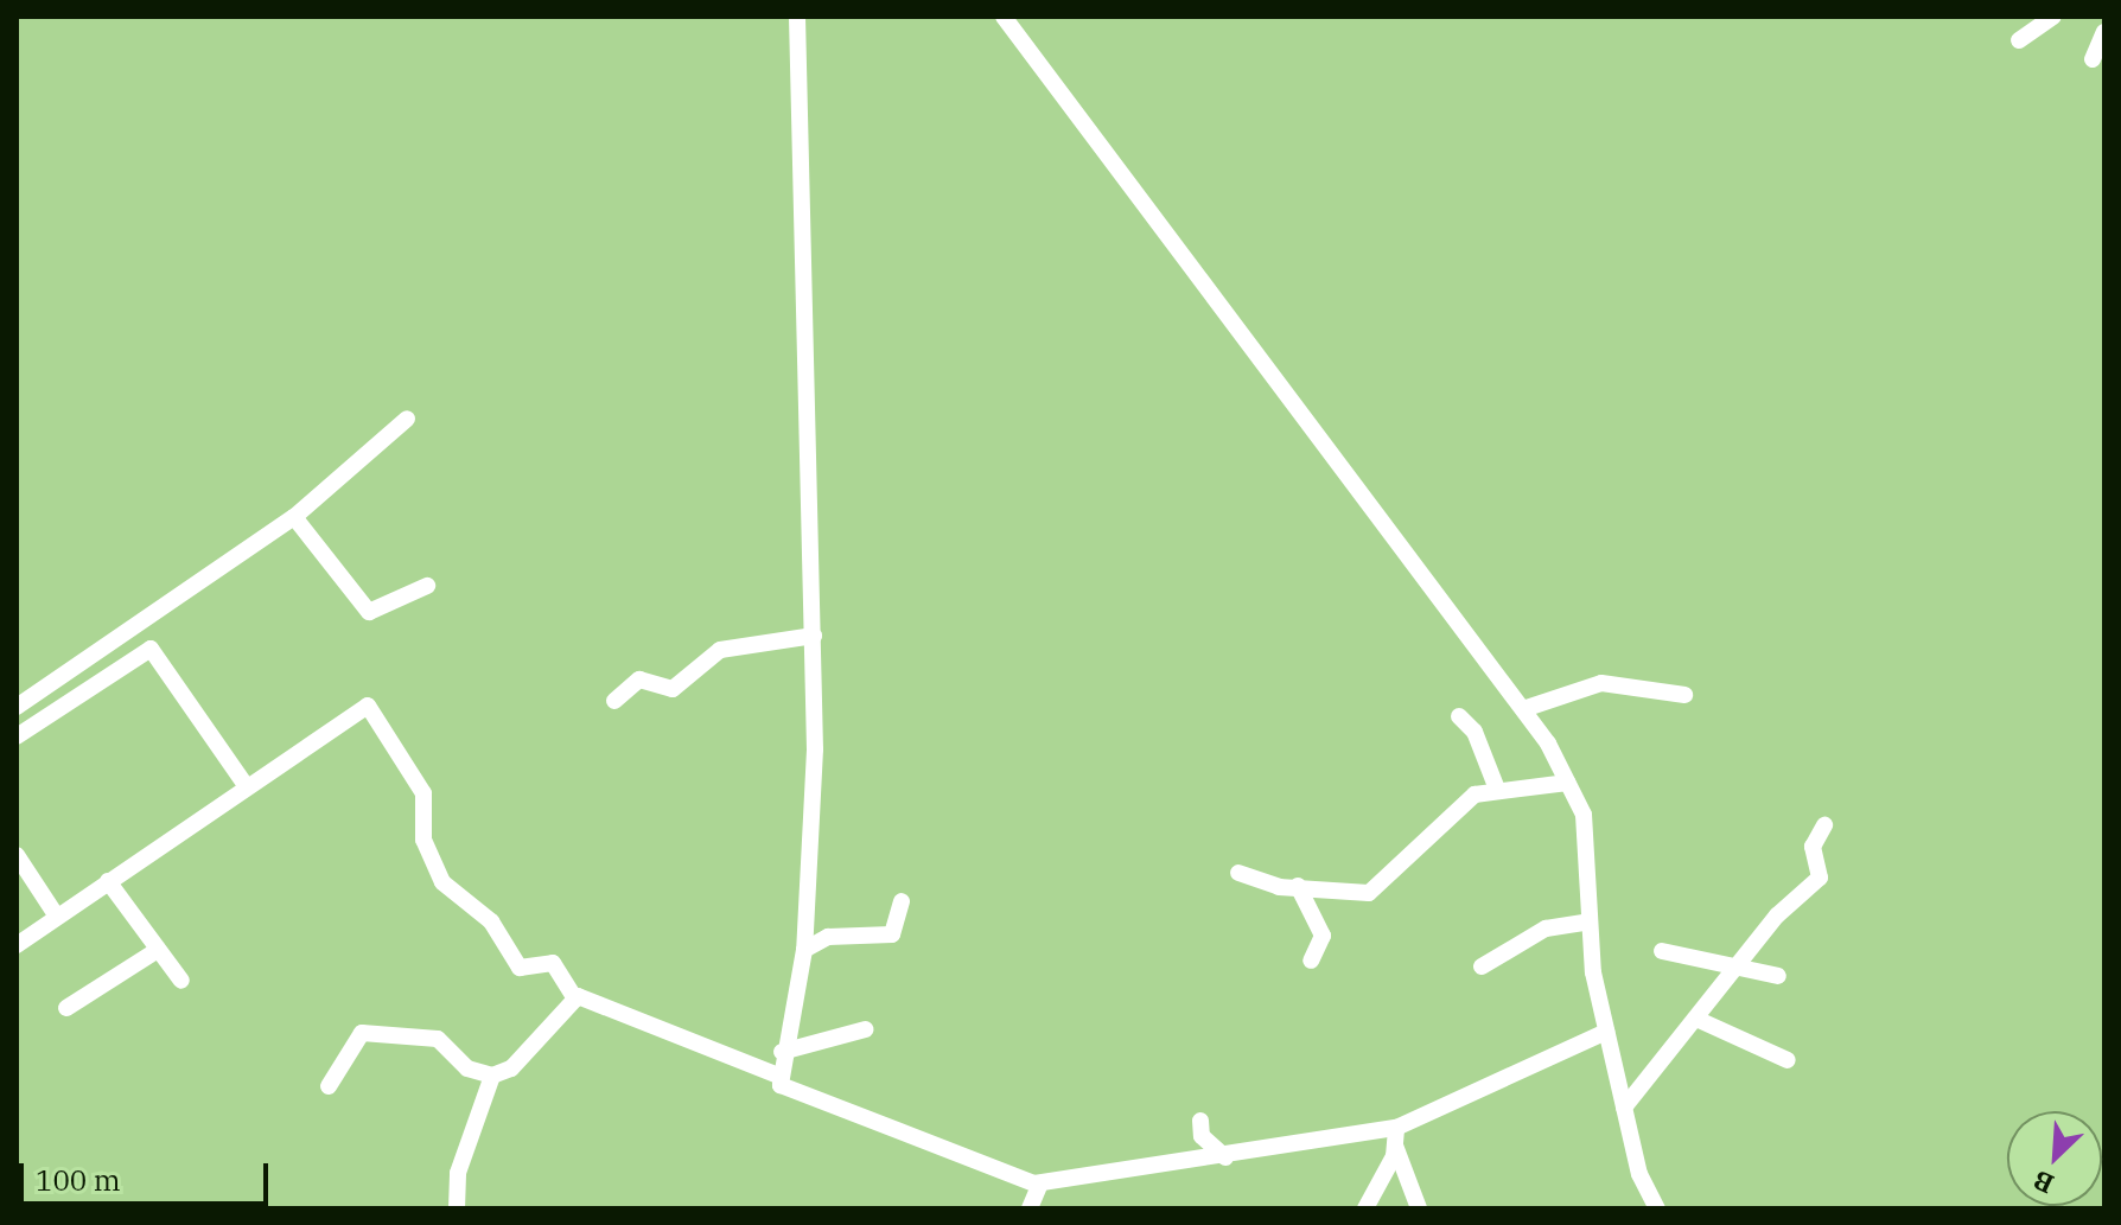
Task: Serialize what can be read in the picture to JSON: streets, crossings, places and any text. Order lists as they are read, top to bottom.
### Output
{
  "scale_bar": "100 m",
  "north": "bottom left"
}
